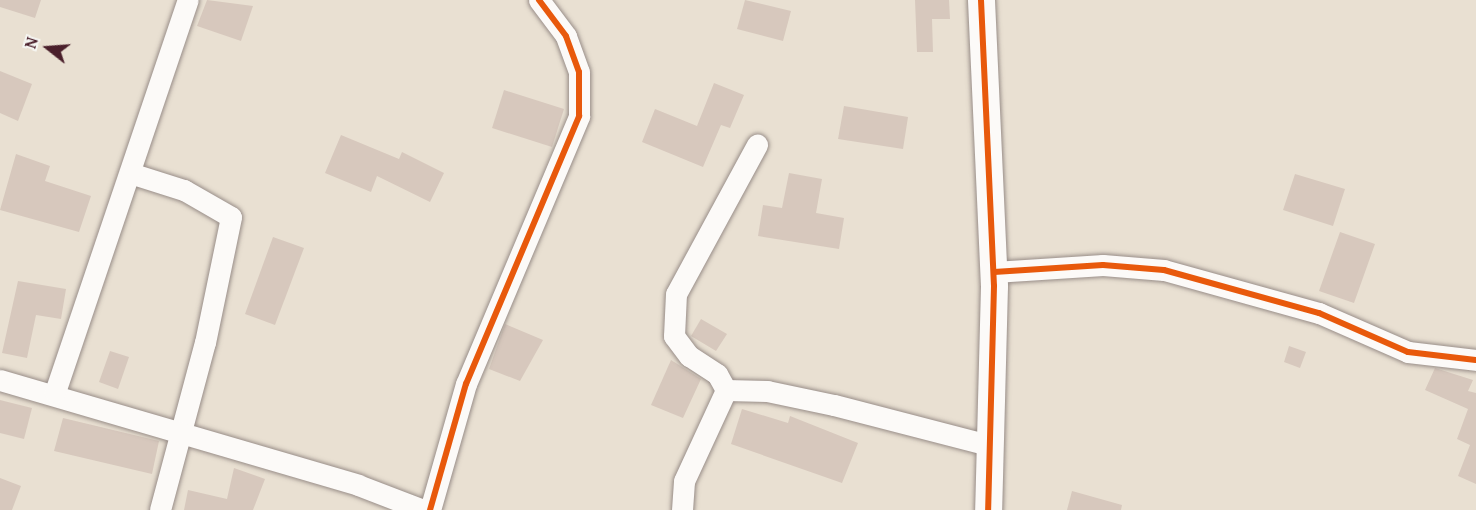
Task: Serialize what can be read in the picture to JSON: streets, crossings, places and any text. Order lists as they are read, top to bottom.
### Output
{
  "north": "left"
}
